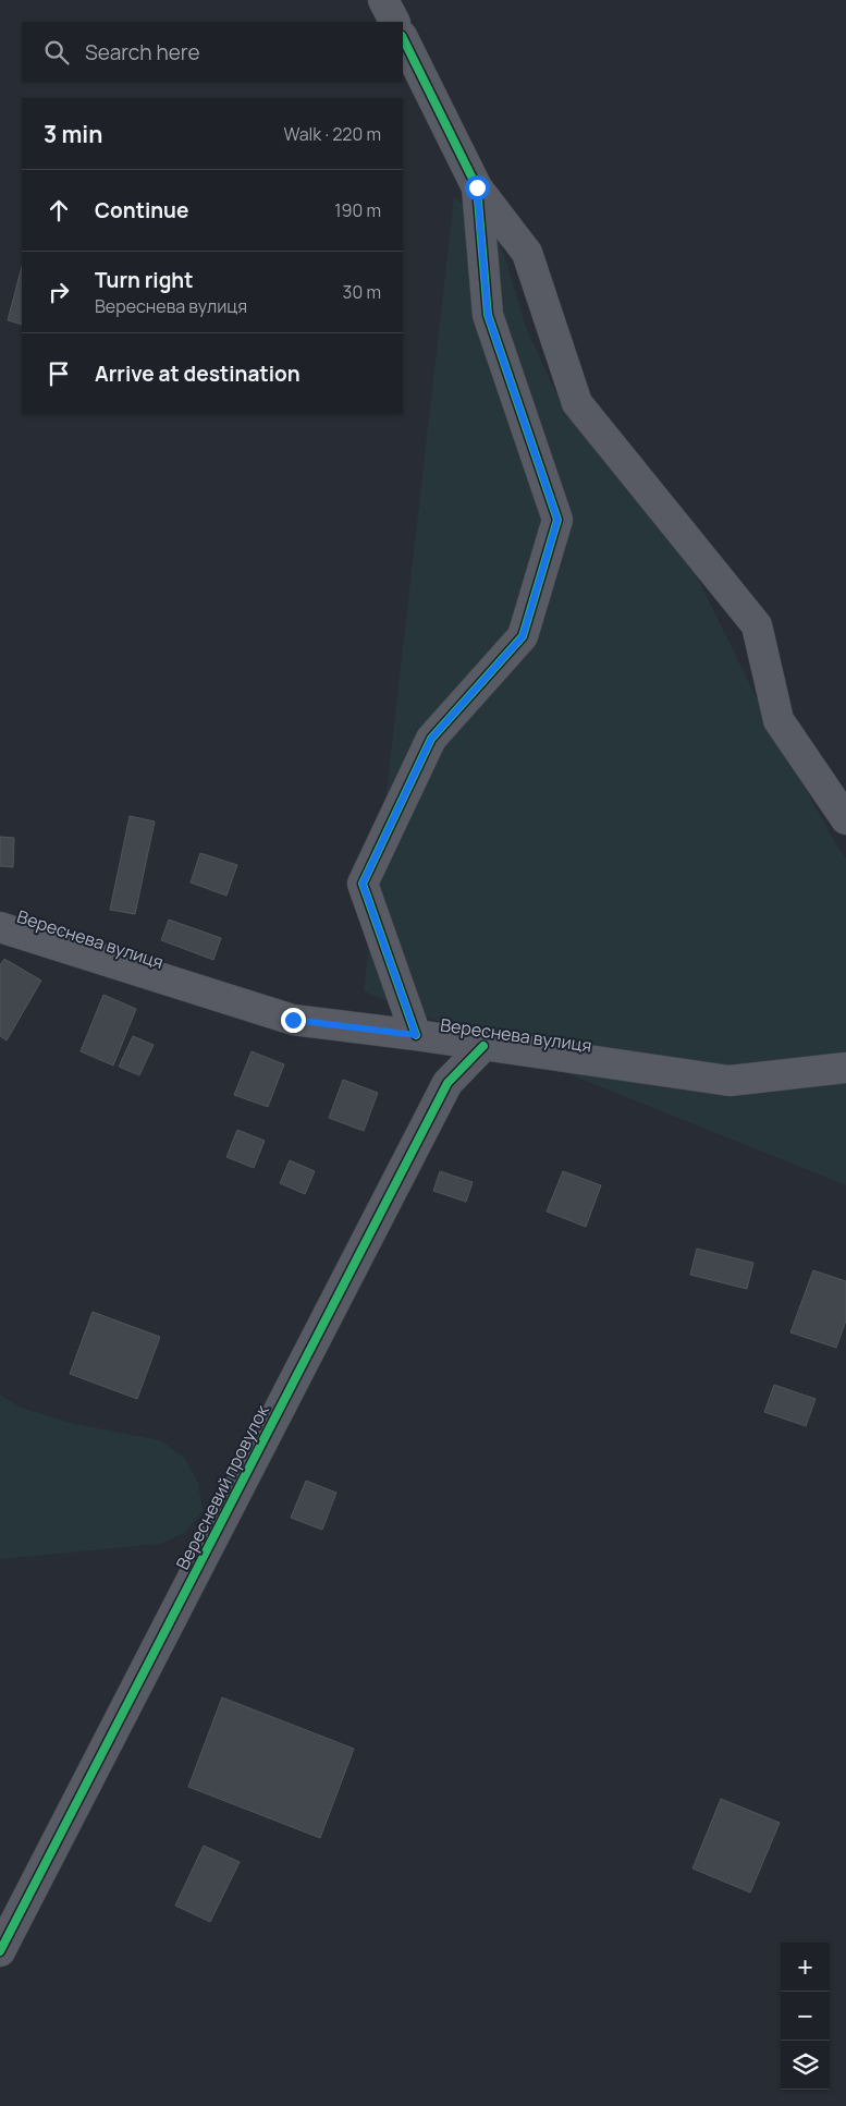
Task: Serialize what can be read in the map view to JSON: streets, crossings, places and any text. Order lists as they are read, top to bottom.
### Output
{
  "streets": {
    "street": ["Вереснева вулиця", "Вересневий провулок"]
  },
  "crossings": [
    ["Вереснева вулиця", "Вересневий провулок"]
  ],
  "page": {
    "search": "Search here",
    "heading": ["3 min", "Walk · 220 m"],
    "list": [
      ["Continue", "190 m"],
      ["Turn right", "Вереснева вулиця", "30 m"],
      "Arrive at destination"
    ],
    "map_buttons": ["+", "−"]
  }
}
